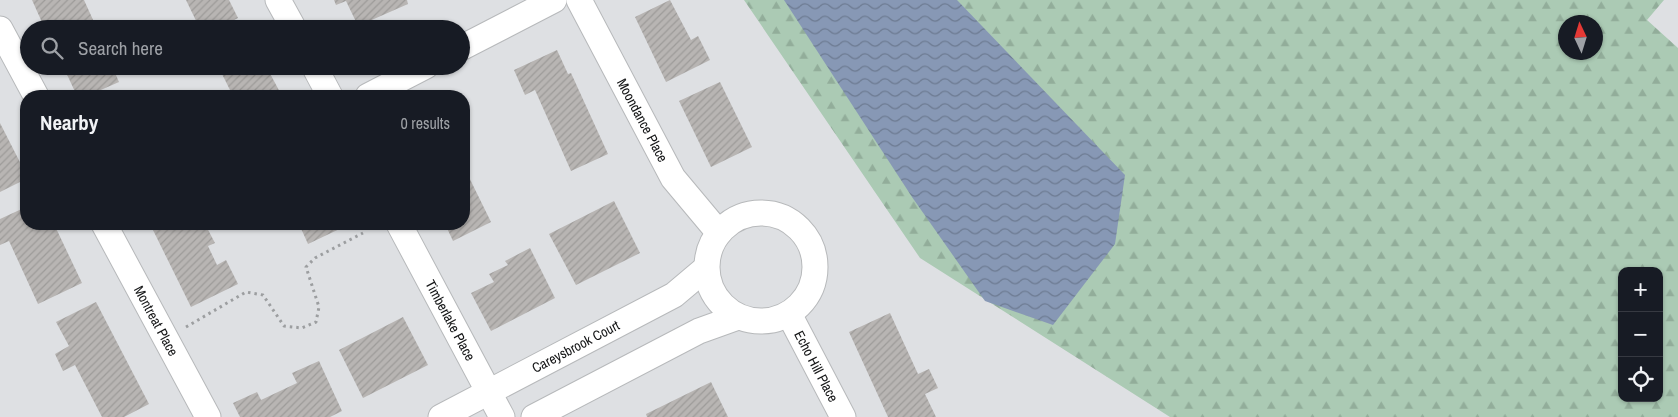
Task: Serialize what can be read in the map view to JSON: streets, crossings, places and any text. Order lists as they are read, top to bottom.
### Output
{
  "streets": {
    "street": [
      "Moondance Place",
      "Montreat Place",
      "Timberlake Place",
      "Careysbrook Court",
      "Echo Hill Place"
    ]
  },
  "crossings": [
    ["Moondance Place", "Careysbrook Court"],
    ["Moondance Place", "Echo Hill Place"],
    ["Timberlake Place", "Careysbrook Court"],
    ["Careysbrook Court", "Echo Hill Place"]
  ],
  "north": "top",
  "page": {
    "search": "Search here",
    "heading": ["Nearby", "0 results"],
    "map_buttons": ["+", "−"]
  }
}
